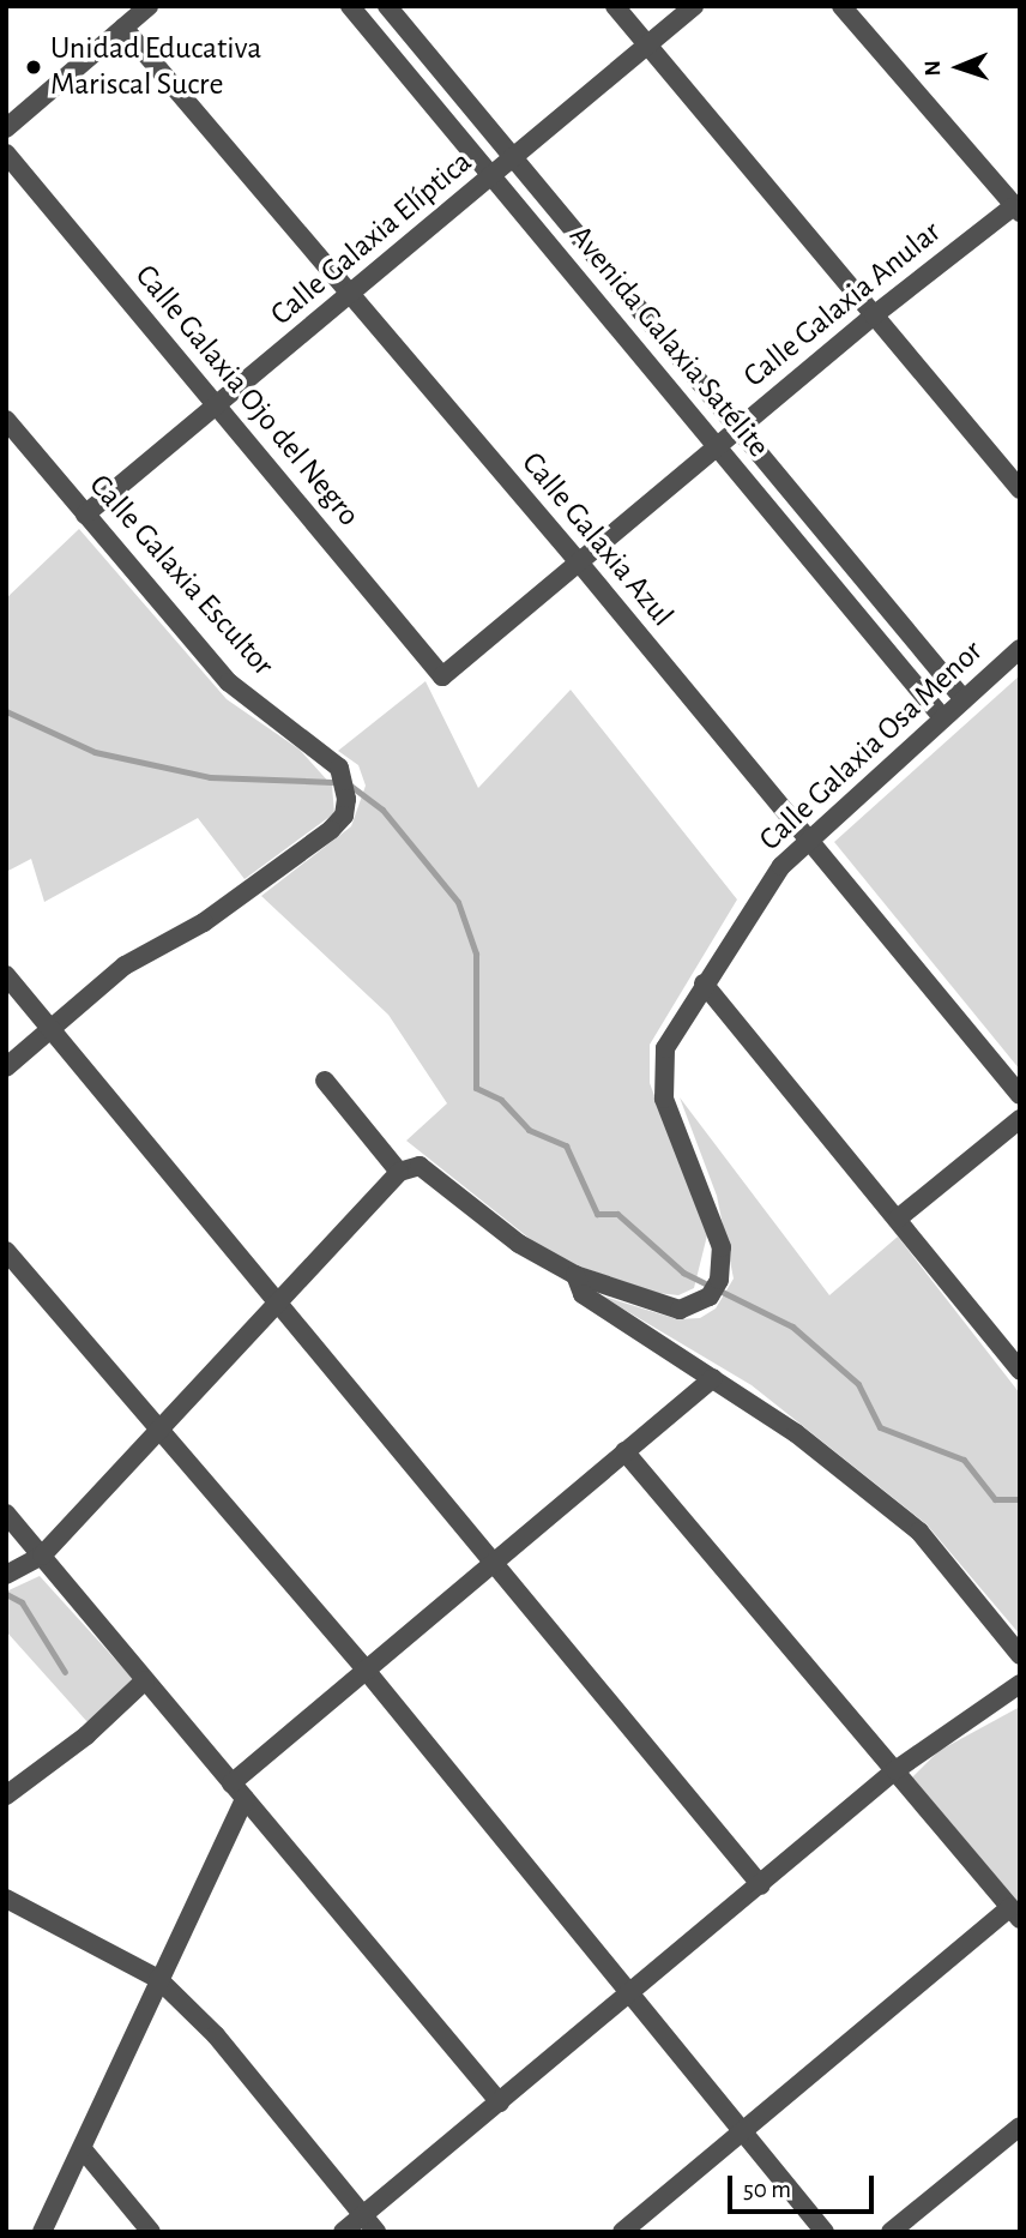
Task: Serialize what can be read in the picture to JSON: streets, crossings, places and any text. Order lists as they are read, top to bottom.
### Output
{
  "streets": {
    "street": [
      "Calle Galaxia Elíptica",
      "Calle Galaxia Anular",
      "Avenida Galaxia Satélite",
      "Calle Galaxia Ojo del Negro",
      "Calle Galaxia Azul",
      "Calle Galaxia Escultor",
      "Calle Galaxia Osa Menor"
    ]
  },
  "crossings": [
    ["Calle Galaxia Elíptica", "Avenida Galaxia Satélite"],
    ["Calle Galaxia Elíptica", "Calle Galaxia Ojo del Negro"],
    ["Calle Galaxia Elíptica", "Calle Galaxia Azul"],
    ["Calle Galaxia Elíptica", "Calle Galaxia Escultor"],
    ["Calle Galaxia Anular", "Avenida Galaxia Satélite"],
    ["Calle Galaxia Anular", "Calle Galaxia Ojo del Negro"],
    ["Calle Galaxia Anular", "Calle Galaxia Azul"],
    ["Avenida Galaxia Satélite", "Calle Galaxia Osa Menor"],
    ["Calle Galaxia Azul", "Calle Galaxia Osa Menor"]
  ],
  "places": ["Unidad Educativa Mariscal Sucre"],
  "scale_bar": "50 m",
  "north": "left"
}
